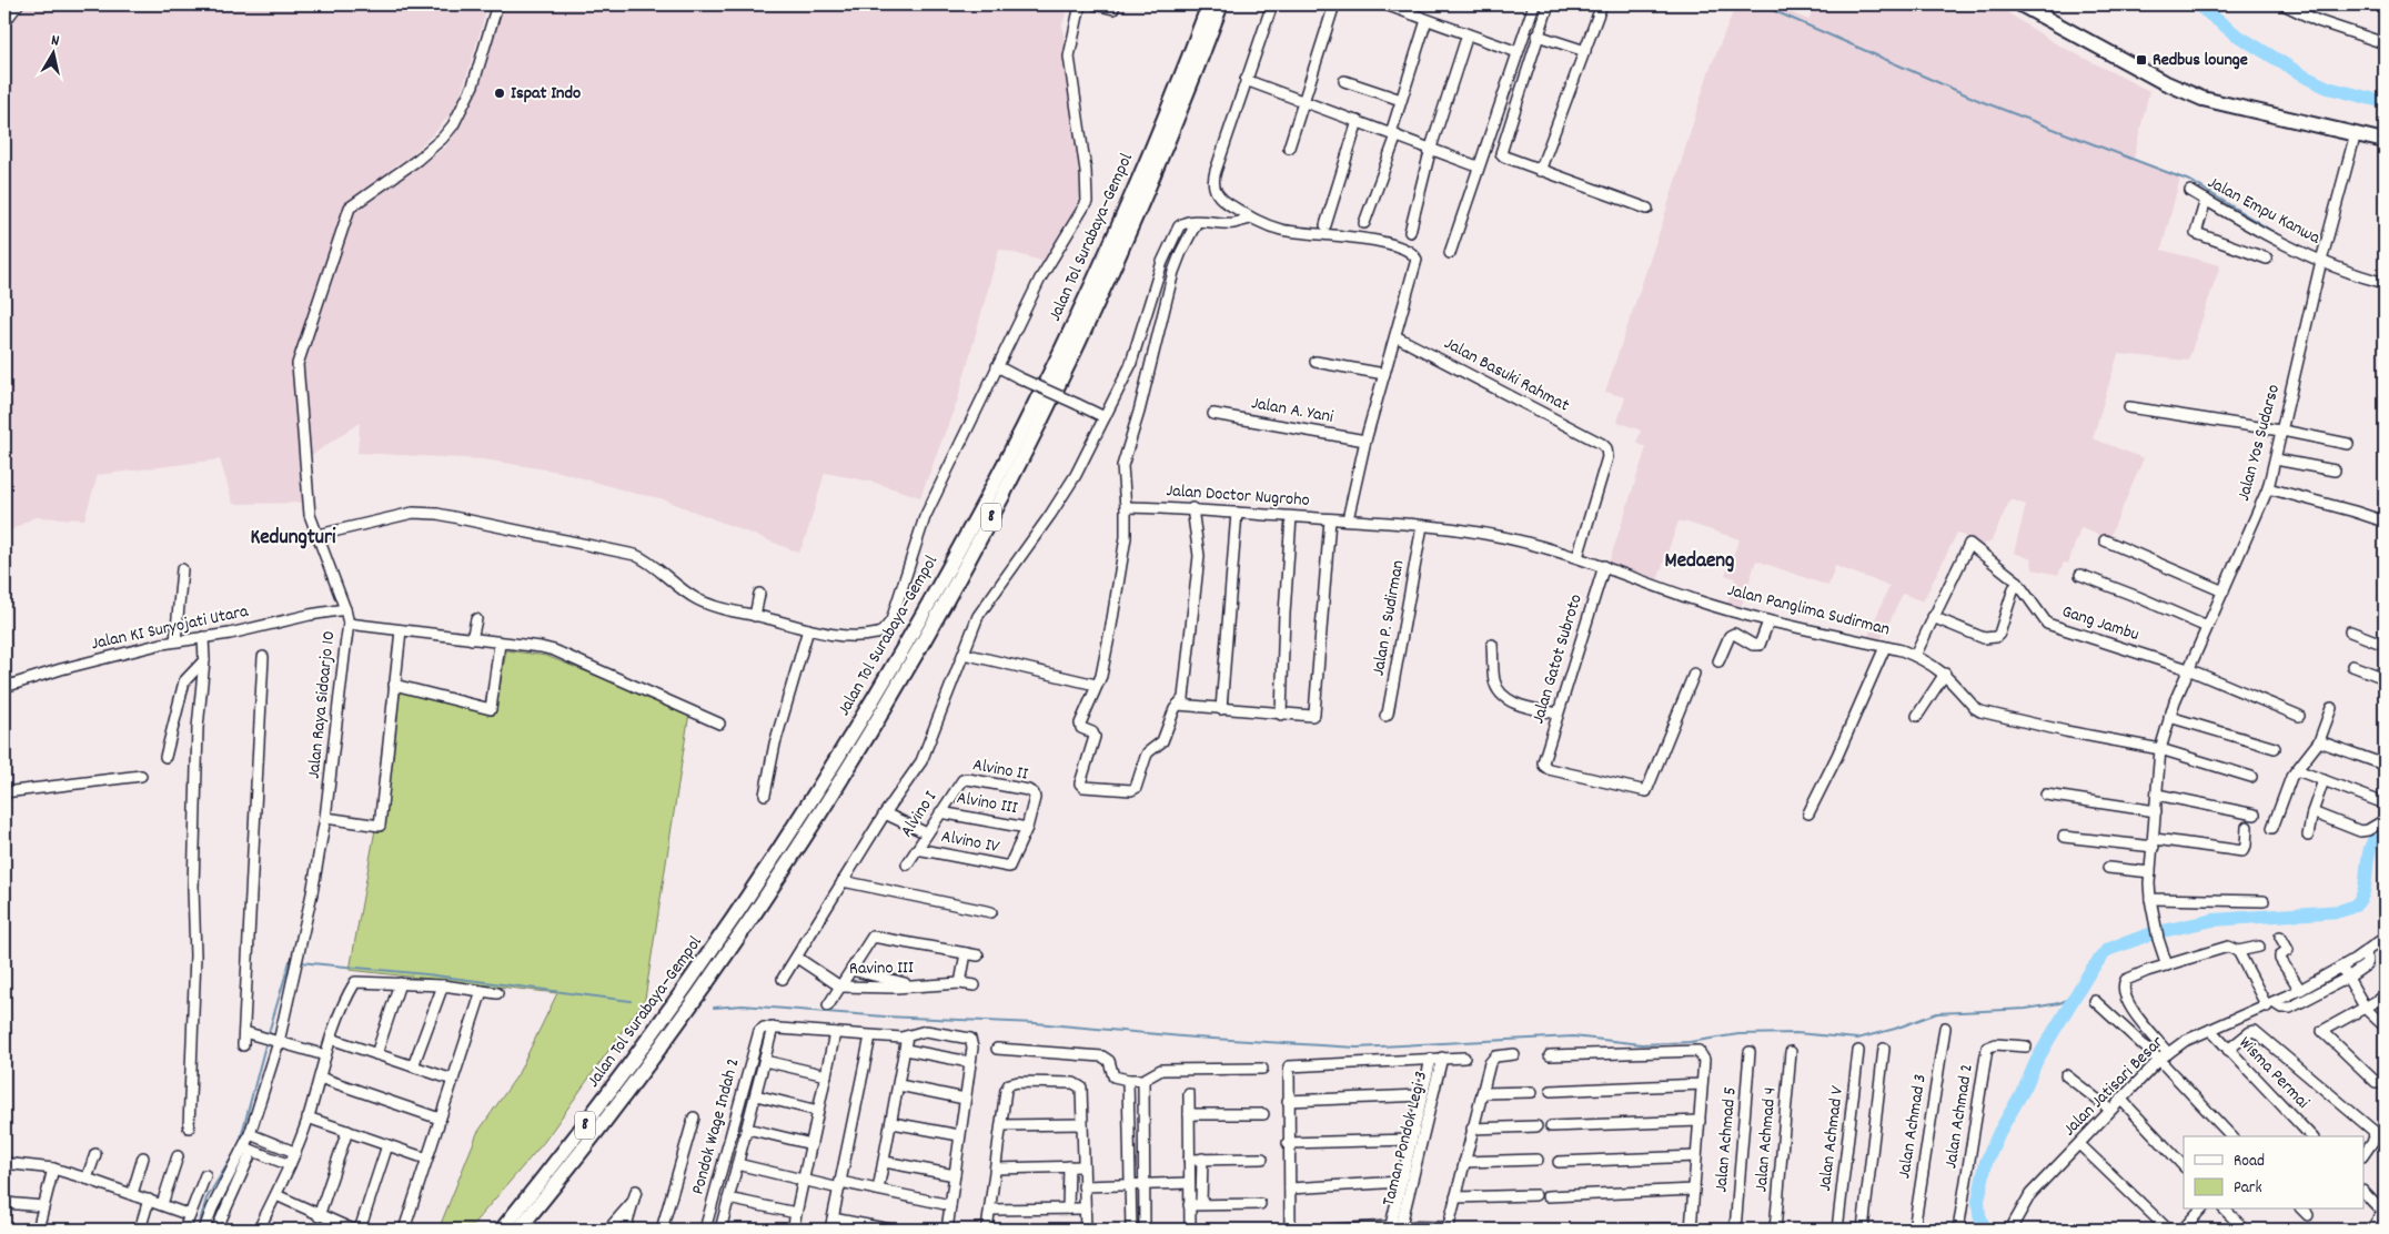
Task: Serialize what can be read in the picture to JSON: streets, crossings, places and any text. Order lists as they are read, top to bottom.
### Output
{
  "streets": {
    "highway": ["Jalan Tol Surabaya–Gempol", "8"],
    "street": [
      "Jalan Empu Kanwa",
      "Jalan Basuki Rahmat",
      "Jalan A. Yani",
      "Jalan Yos Sudarso",
      "Jalan Doctor Nugroho",
      "Jalan Panglima Sudirman",
      "Jalan P. Sudirman",
      "Gang Jambu",
      "Jalan KI Suryojati Utara",
      "Jalan Gatot Subroto",
      "Jalan Raya Sidoarjo 10",
      "Alvino II",
      "Alvino III",
      "Alvino I",
      "Alvino IV",
      "Ravino III",
      "Wisma Permai",
      "Jalan Jatisari Besar",
      "Jalan Achmad 2",
      "Pondok Wage Indah 2",
      "Jalan Achmad 3",
      "Taman Pondok Legi 3",
      "Jalan Achmad V",
      "Jalan Achmad 5",
      "Jalan Achmad 4"
    ]
  },
  "crossings": [
    ["Jalan Empu Kanwa", "Jalan Yos Sudarso"],
    ["Jalan Basuki Rahmat", "Jalan Panglima Sudirman"],
    ["Jalan Yos Sudarso", "Jalan Panglima Sudirman"],
    ["Jalan Yos Sudarso", "Gang Jambu"],
    ["Jalan Doctor Nugroho", "Jalan Panglima Sudirman"],
    ["Jalan Panglima Sudirman", "Jalan P. Sudirman"],
    ["Jalan Panglima Sudirman", "Jalan Gatot Subroto"],
    ["Jalan KI Suryojati Utara", "Jalan Raya Sidoarjo 10"],
    ["Alvino II", "Alvino III"],
    ["Alvino II", "Alvino I"],
    ["Alvino II", "Alvino IV"],
    ["Alvino III", "Alvino I"],
    ["Alvino III", "Alvino IV"],
    ["Alvino I", "Alvino IV"],
    ["Wisma Permai", "Jalan Jatisari Besar"]
  ],
  "districts": ["Kedungturi", "Medaeng"],
  "places": {
    "transit": ["Redbus lounge"],
    "other": ["Ispat Indo"]
  },
  "legend": ["Road", "Park"],
  "north": "top"
}
